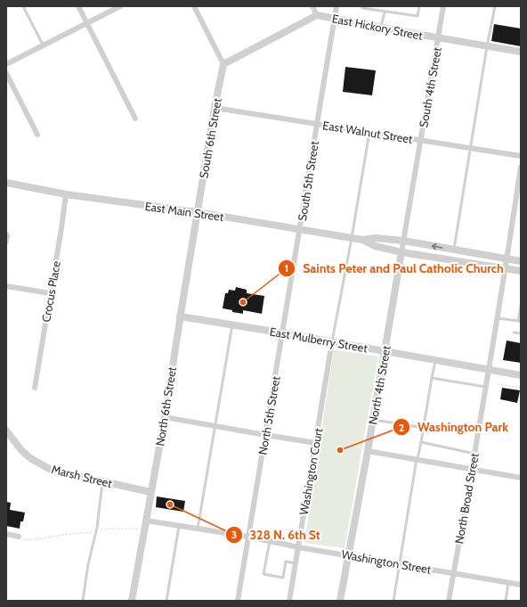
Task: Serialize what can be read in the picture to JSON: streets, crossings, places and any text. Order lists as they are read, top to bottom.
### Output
{
  "streets": {
    "street": [
      "East Hickory Street",
      "South 4th Street",
      "East Walnut Street",
      "South 6th Street",
      "South 5th Street",
      "East Main Street",
      "Crocus Place",
      "East Mulberry Street",
      "North 4th Street",
      "North 6th Street",
      "North 5th Street",
      "Washington Court",
      "Marsh Street",
      "North Broad Street",
      "Washington Street"
    ]
  },
  "crossings": [
    ["East Hickory Street", "South 4th Street"],
    ["East Hickory Street", "South 6th Street"],
    ["East Hickory Street", "South 5th Street"],
    ["South 4th Street", "East Walnut Street"],
    ["South 4th Street", "East Main Street"],
    ["South 4th Street", "North 4th Street"],
    ["East Walnut Street", "South 6th Street"],
    ["East Walnut Street", "South 5th Street"],
    ["South 6th Street", "East Main Street"],
    ["South 6th Street", "North 6th Street"],
    ["South 5th Street", "East Main Street"],
    ["South 5th Street", "North 5th Street"],
    ["East Main Street", "Crocus Place"],
    ["East Main Street", "North 4th Street"],
    ["East Main Street", "North 6th Street"],
    ["East Main Street", "North 5th Street"],
    ["East Main Street", "North Broad Street"],
    ["East Mulberry Street", "North 4th Street"],
    ["East Mulberry Street", "North 6th Street"],
    ["East Mulberry Street", "North 5th Street"],
    ["East Mulberry Street", "Washington Court"],
    ["East Mulberry Street", "North Broad Street"],
    ["North 4th Street", "Washington Street"],
    ["North 6th Street", "Marsh Street"],
    ["North 6th Street", "Washington Street"],
    ["North 5th Street", "Washington Street"],
    ["Washington Court", "Washington Street"],
    ["North Broad Street", "Washington Street"]
  ],
  "places": ["Saints Peter and Paul Catholic Church", "Washington Park", "328 N. 6th St"]
}
